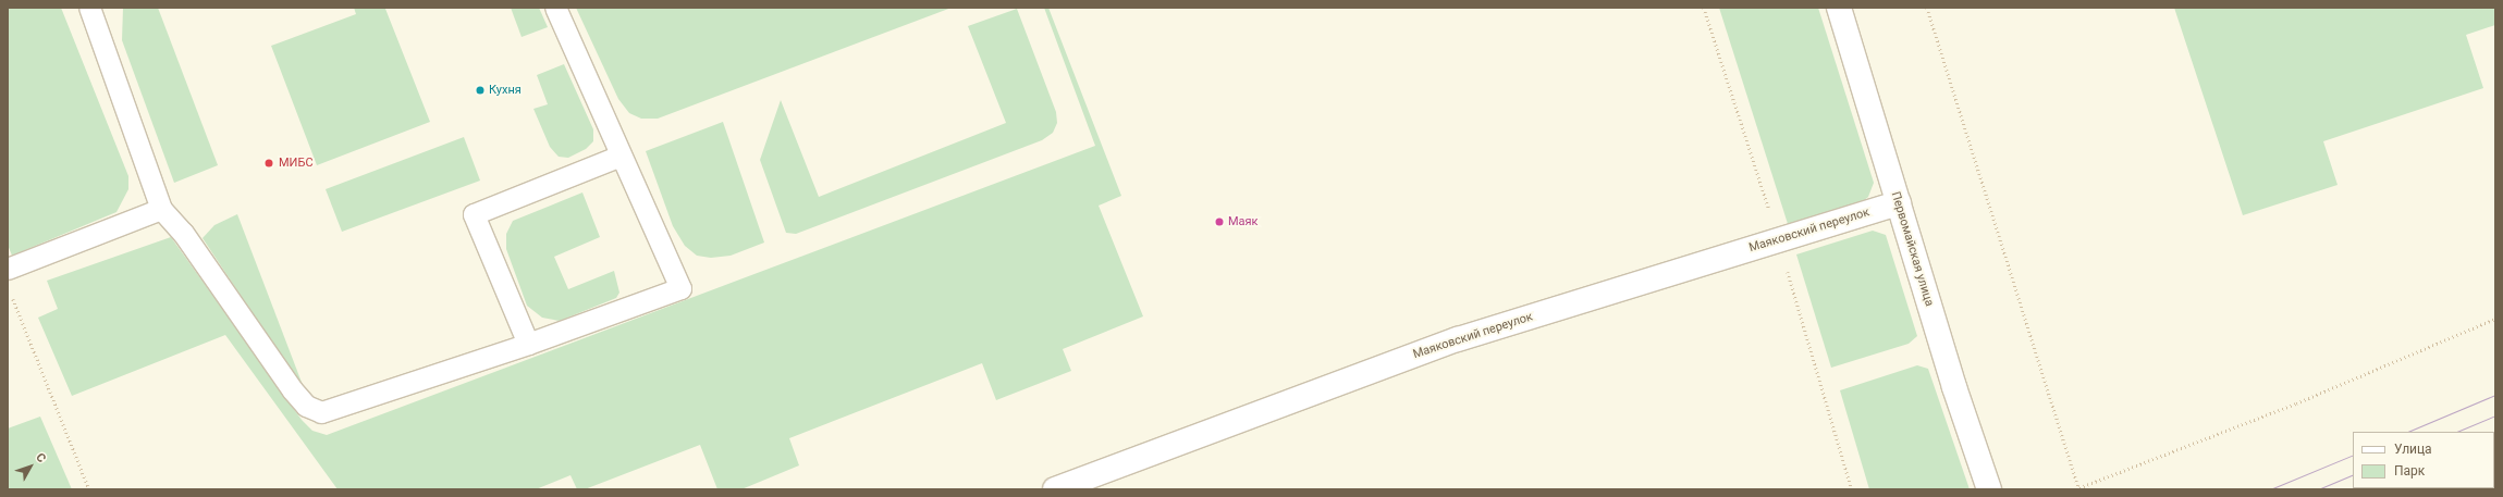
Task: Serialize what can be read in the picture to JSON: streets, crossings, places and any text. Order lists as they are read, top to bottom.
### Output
{
  "streets": {
    "street": ["Маяковский переулок", "Первомайская улица"]
  },
  "crossings": [
    ["Маяковский переулок", "Первомайская улица"]
  ],
  "places": ["Кухня", "МИБС", "Маяк"],
  "legend": ["Улица", "Парк"],
  "north": "top right"
}
